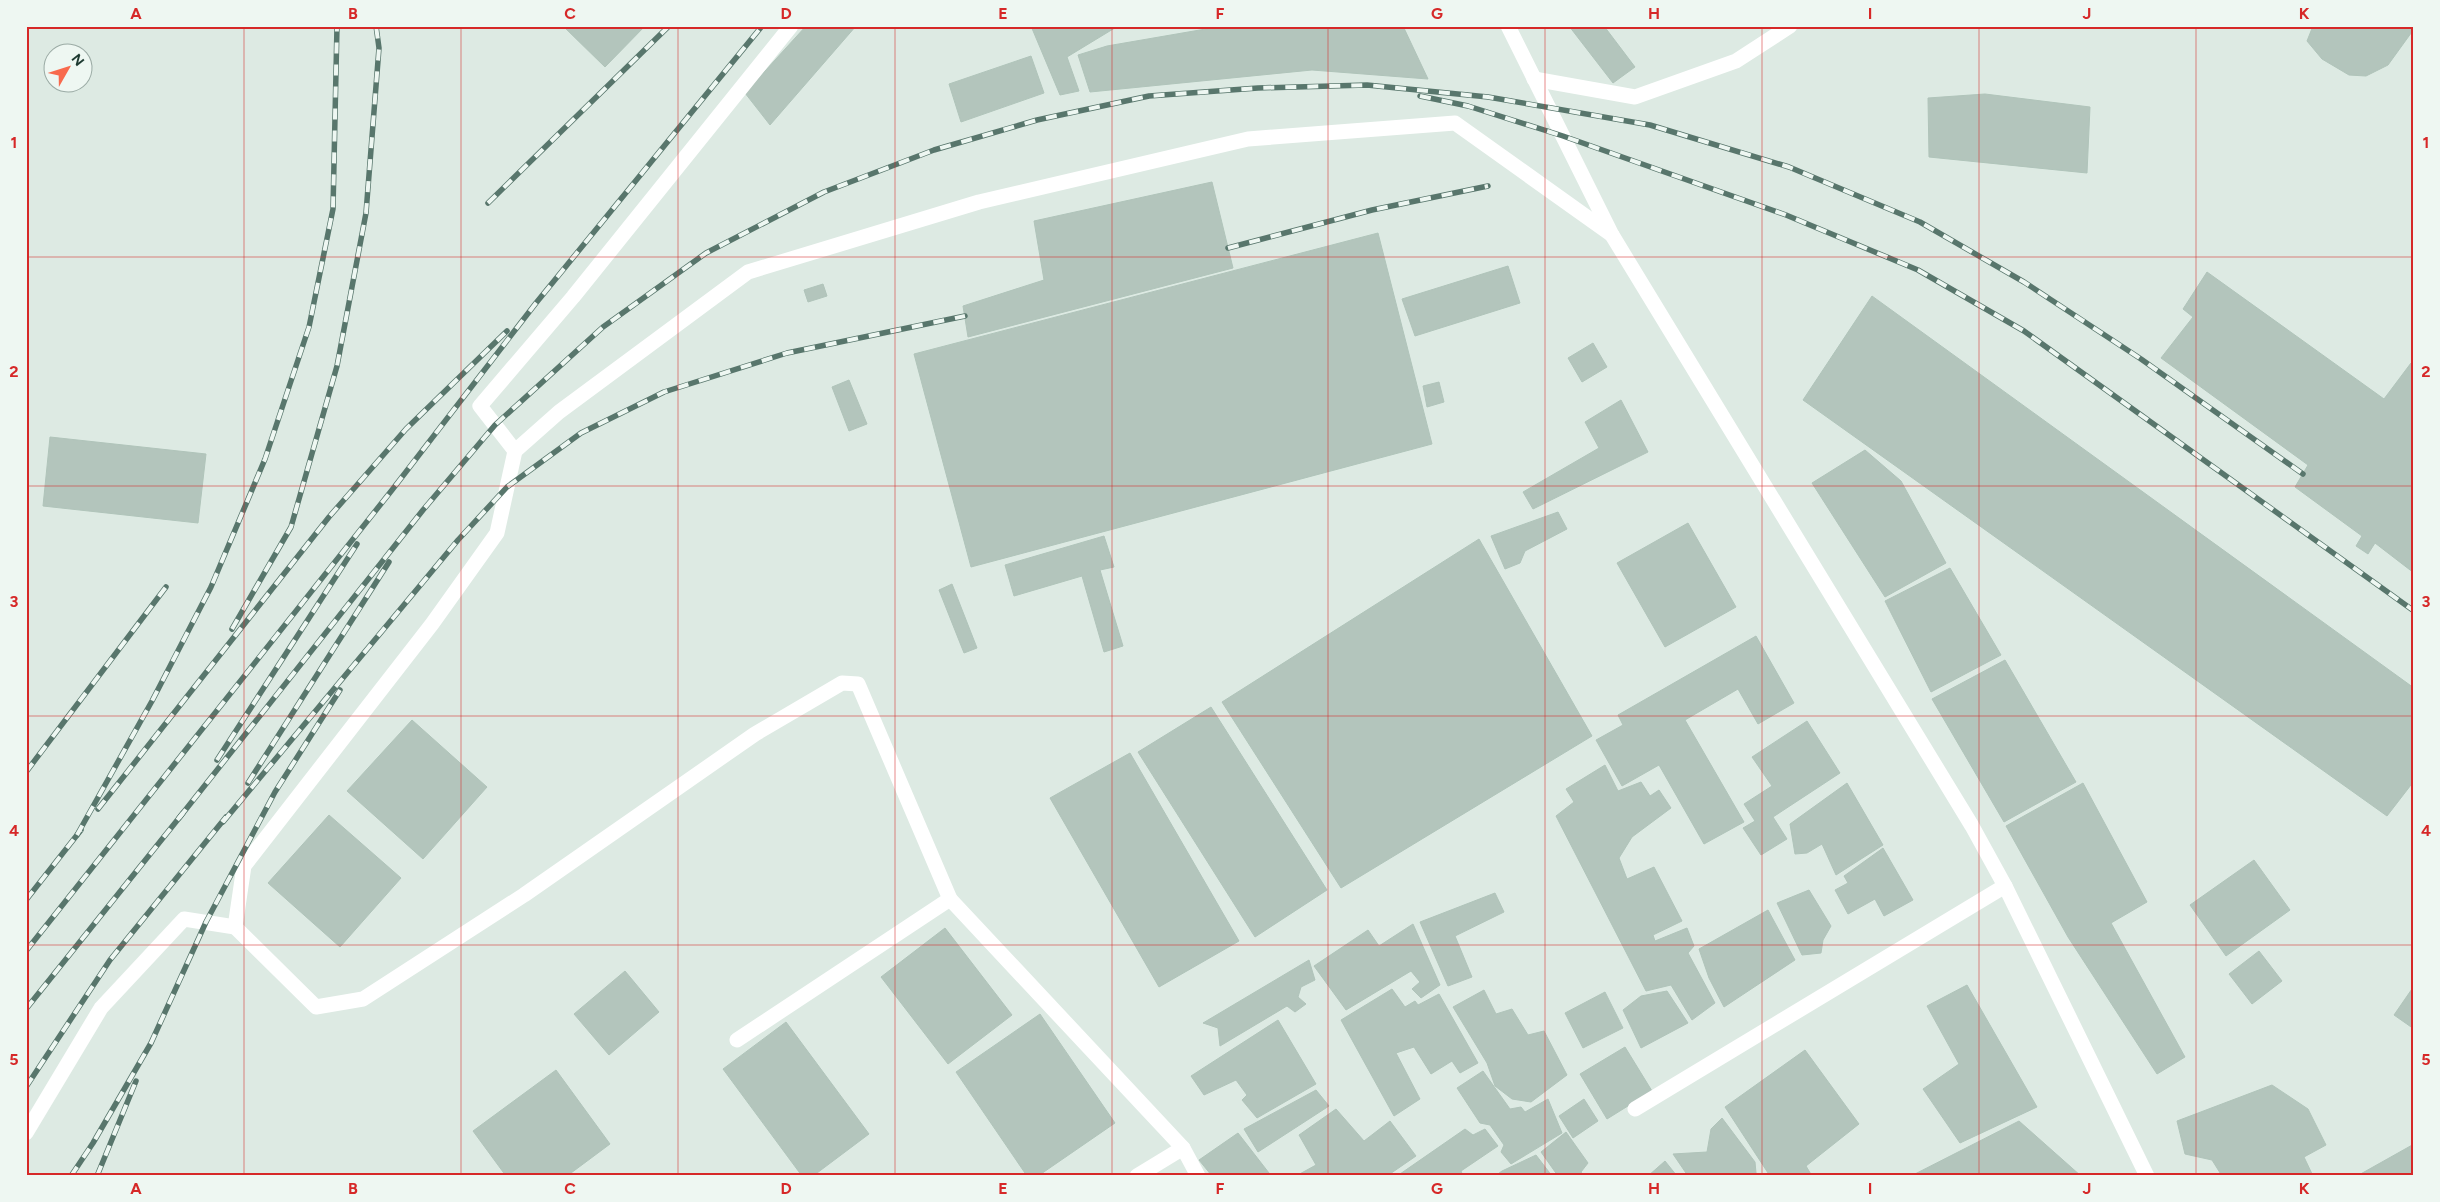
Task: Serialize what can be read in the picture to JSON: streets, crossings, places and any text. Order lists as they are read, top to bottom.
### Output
{
  "north": "top right",
  "grid": {
    "columns": [
      "A",
      "B",
      "C",
      "D",
      "E",
      "F",
      "G",
      "H",
      "I",
      "J",
      "K"
    ],
    "rows": [
      "1",
      "2",
      "3",
      "4",
      "5"
    ]
  }
}
